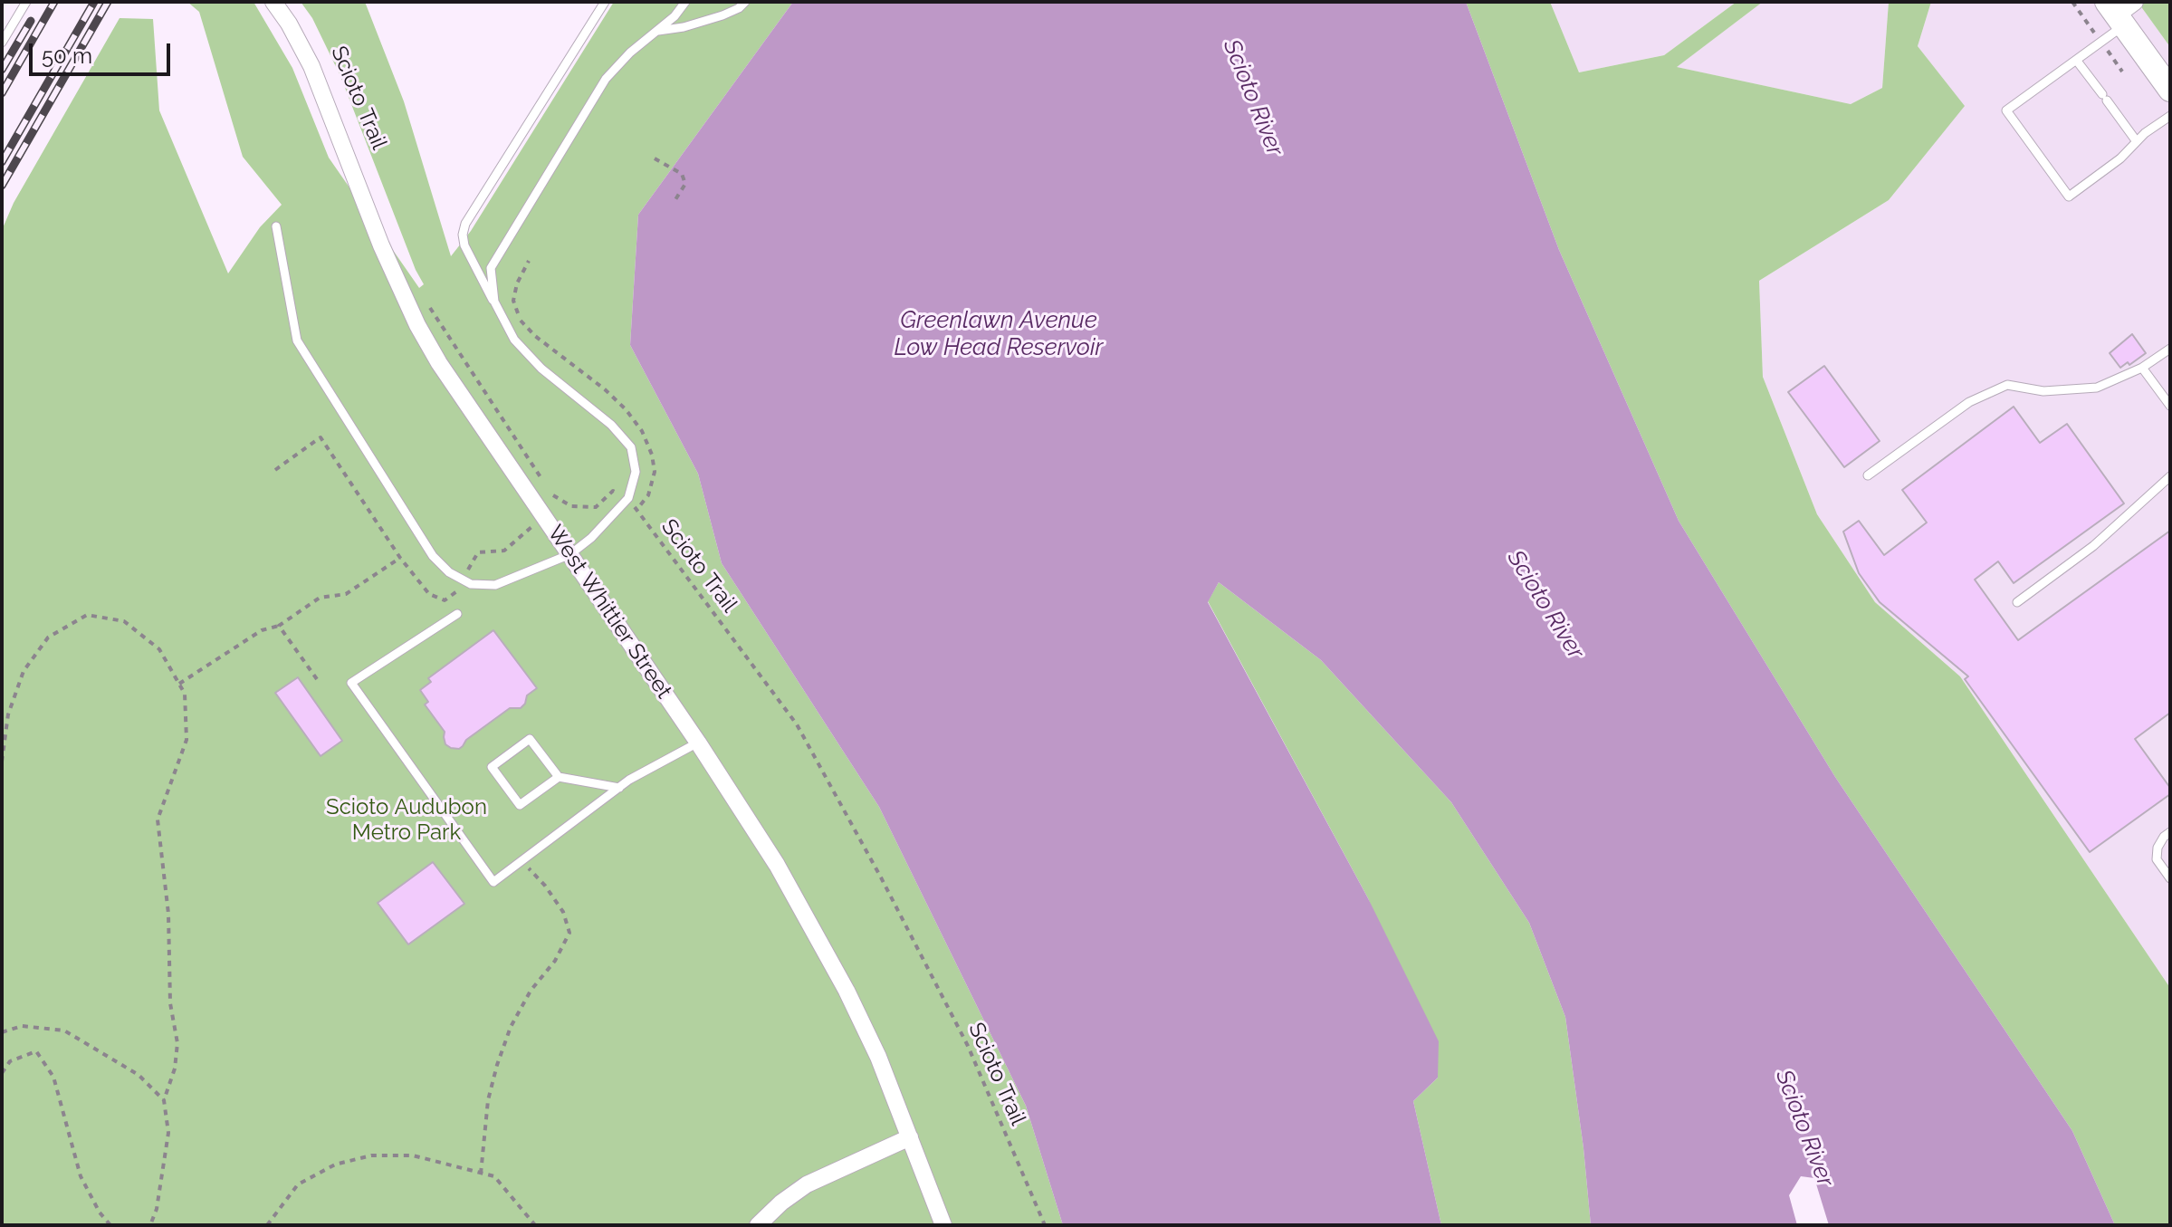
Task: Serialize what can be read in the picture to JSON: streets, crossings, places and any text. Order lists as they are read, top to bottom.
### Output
{
  "streets": {
    "street": ["West Whittier Street"],
    "path": ["Scioto Trail"]
  },
  "water": ["Scioto River", "Greenlawn Avenue Low Head Reservoir"],
  "parks": ["Scioto Audubon Metro Park"],
  "scale_bar": "50 m"
}
